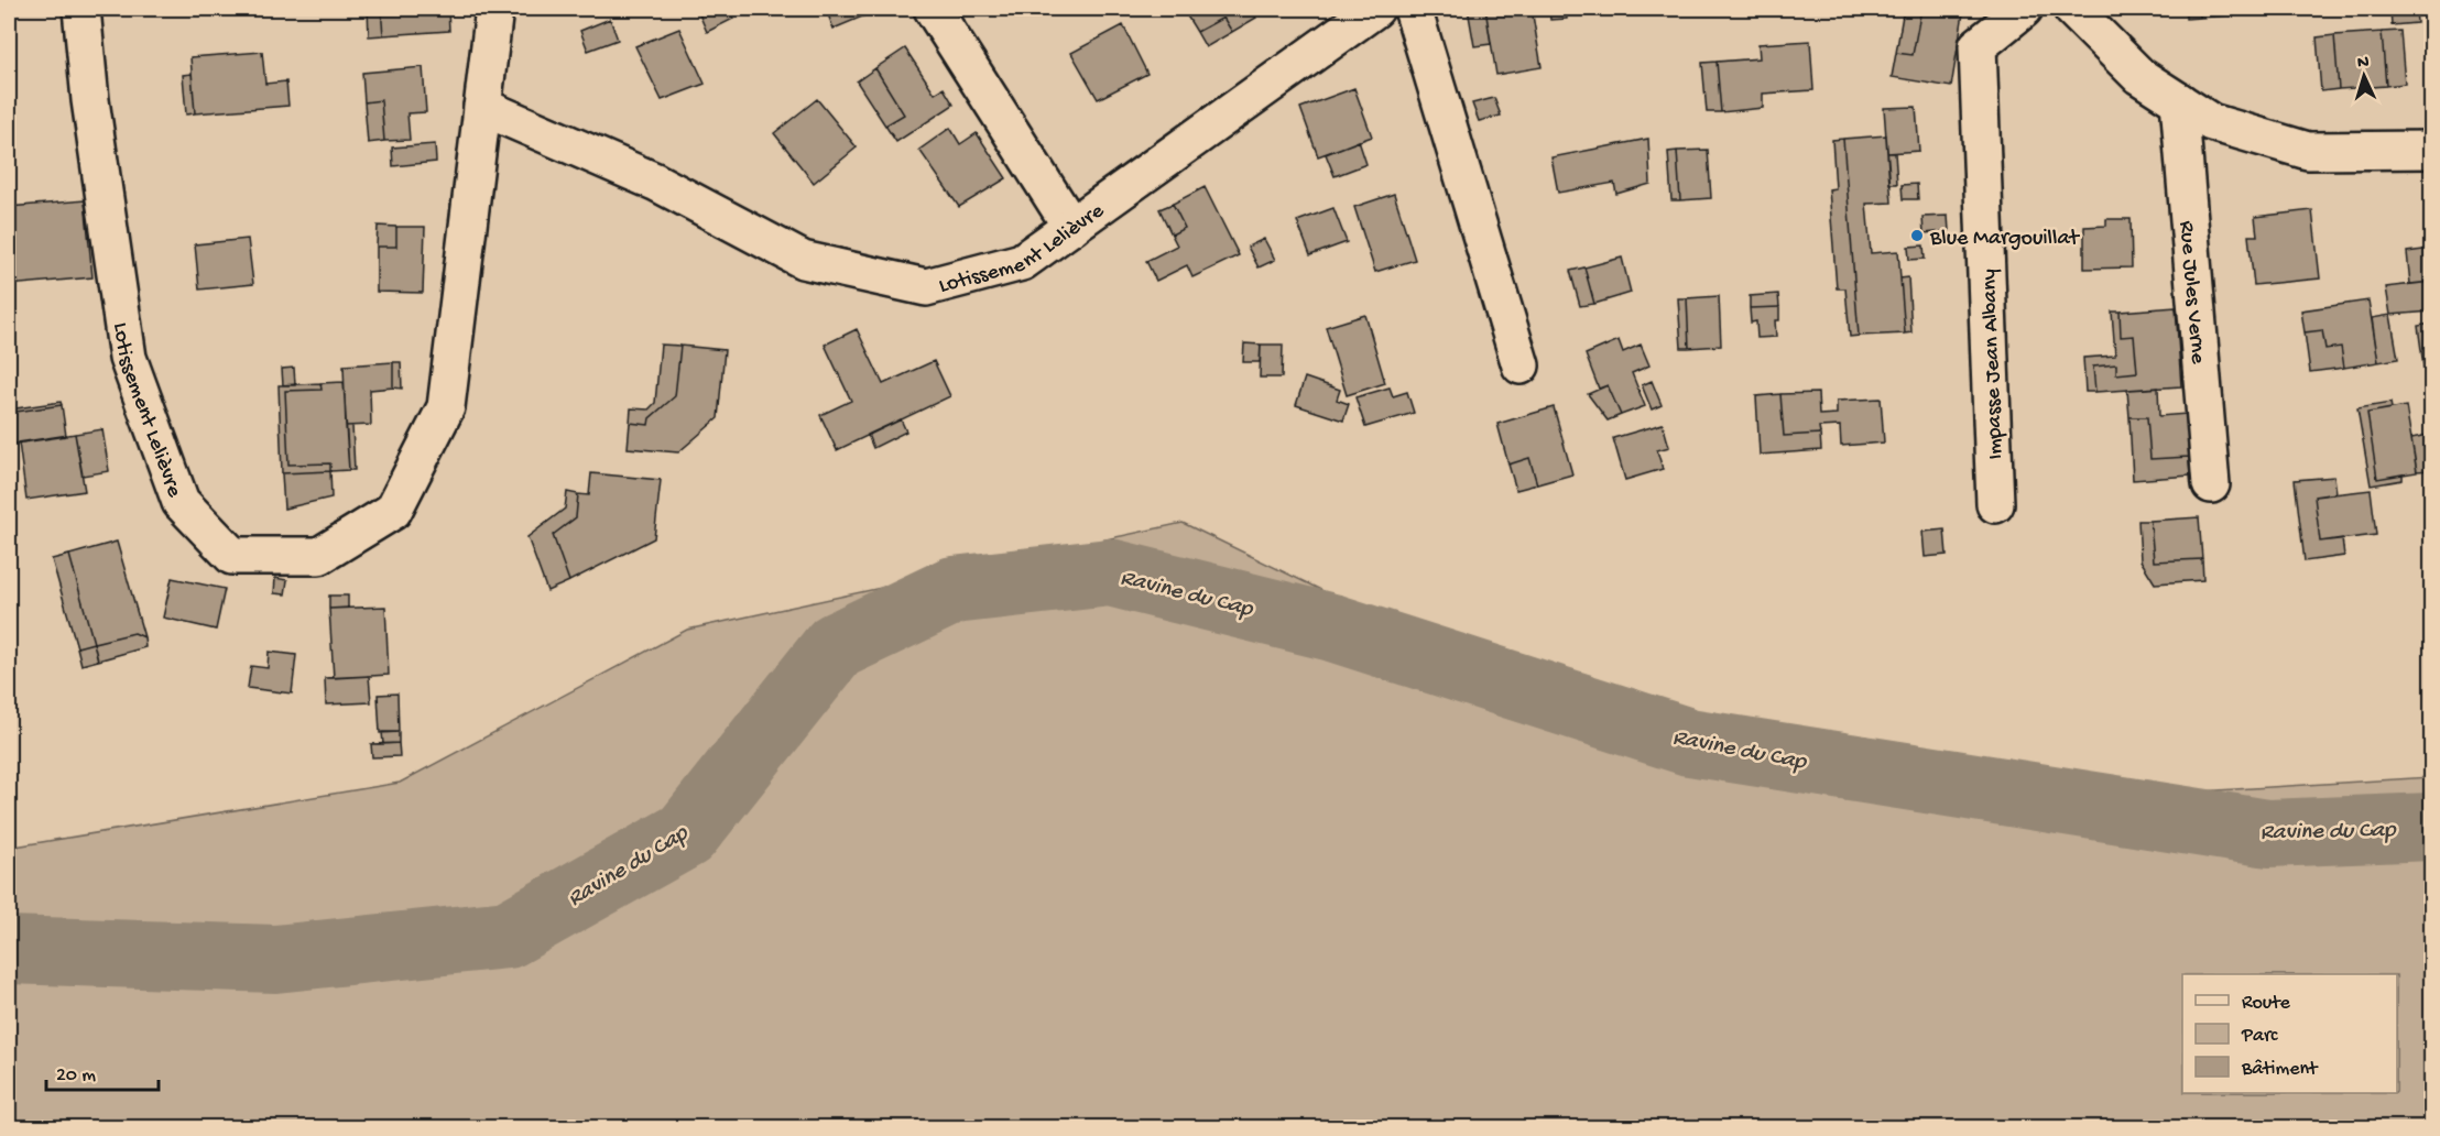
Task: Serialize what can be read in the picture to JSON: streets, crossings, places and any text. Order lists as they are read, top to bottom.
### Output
{
  "streets": {
    "street": ["Lotissement Lelièvre", "Rue Jules Verne", "Impasse Jean Albany"]
  },
  "water": ["Ravine du Cap"],
  "places": ["Blue Margouillat"],
  "legend": ["Route", "Parc", "Bâtiment"],
  "scale_bar": "20 m",
  "north": "top"
}
